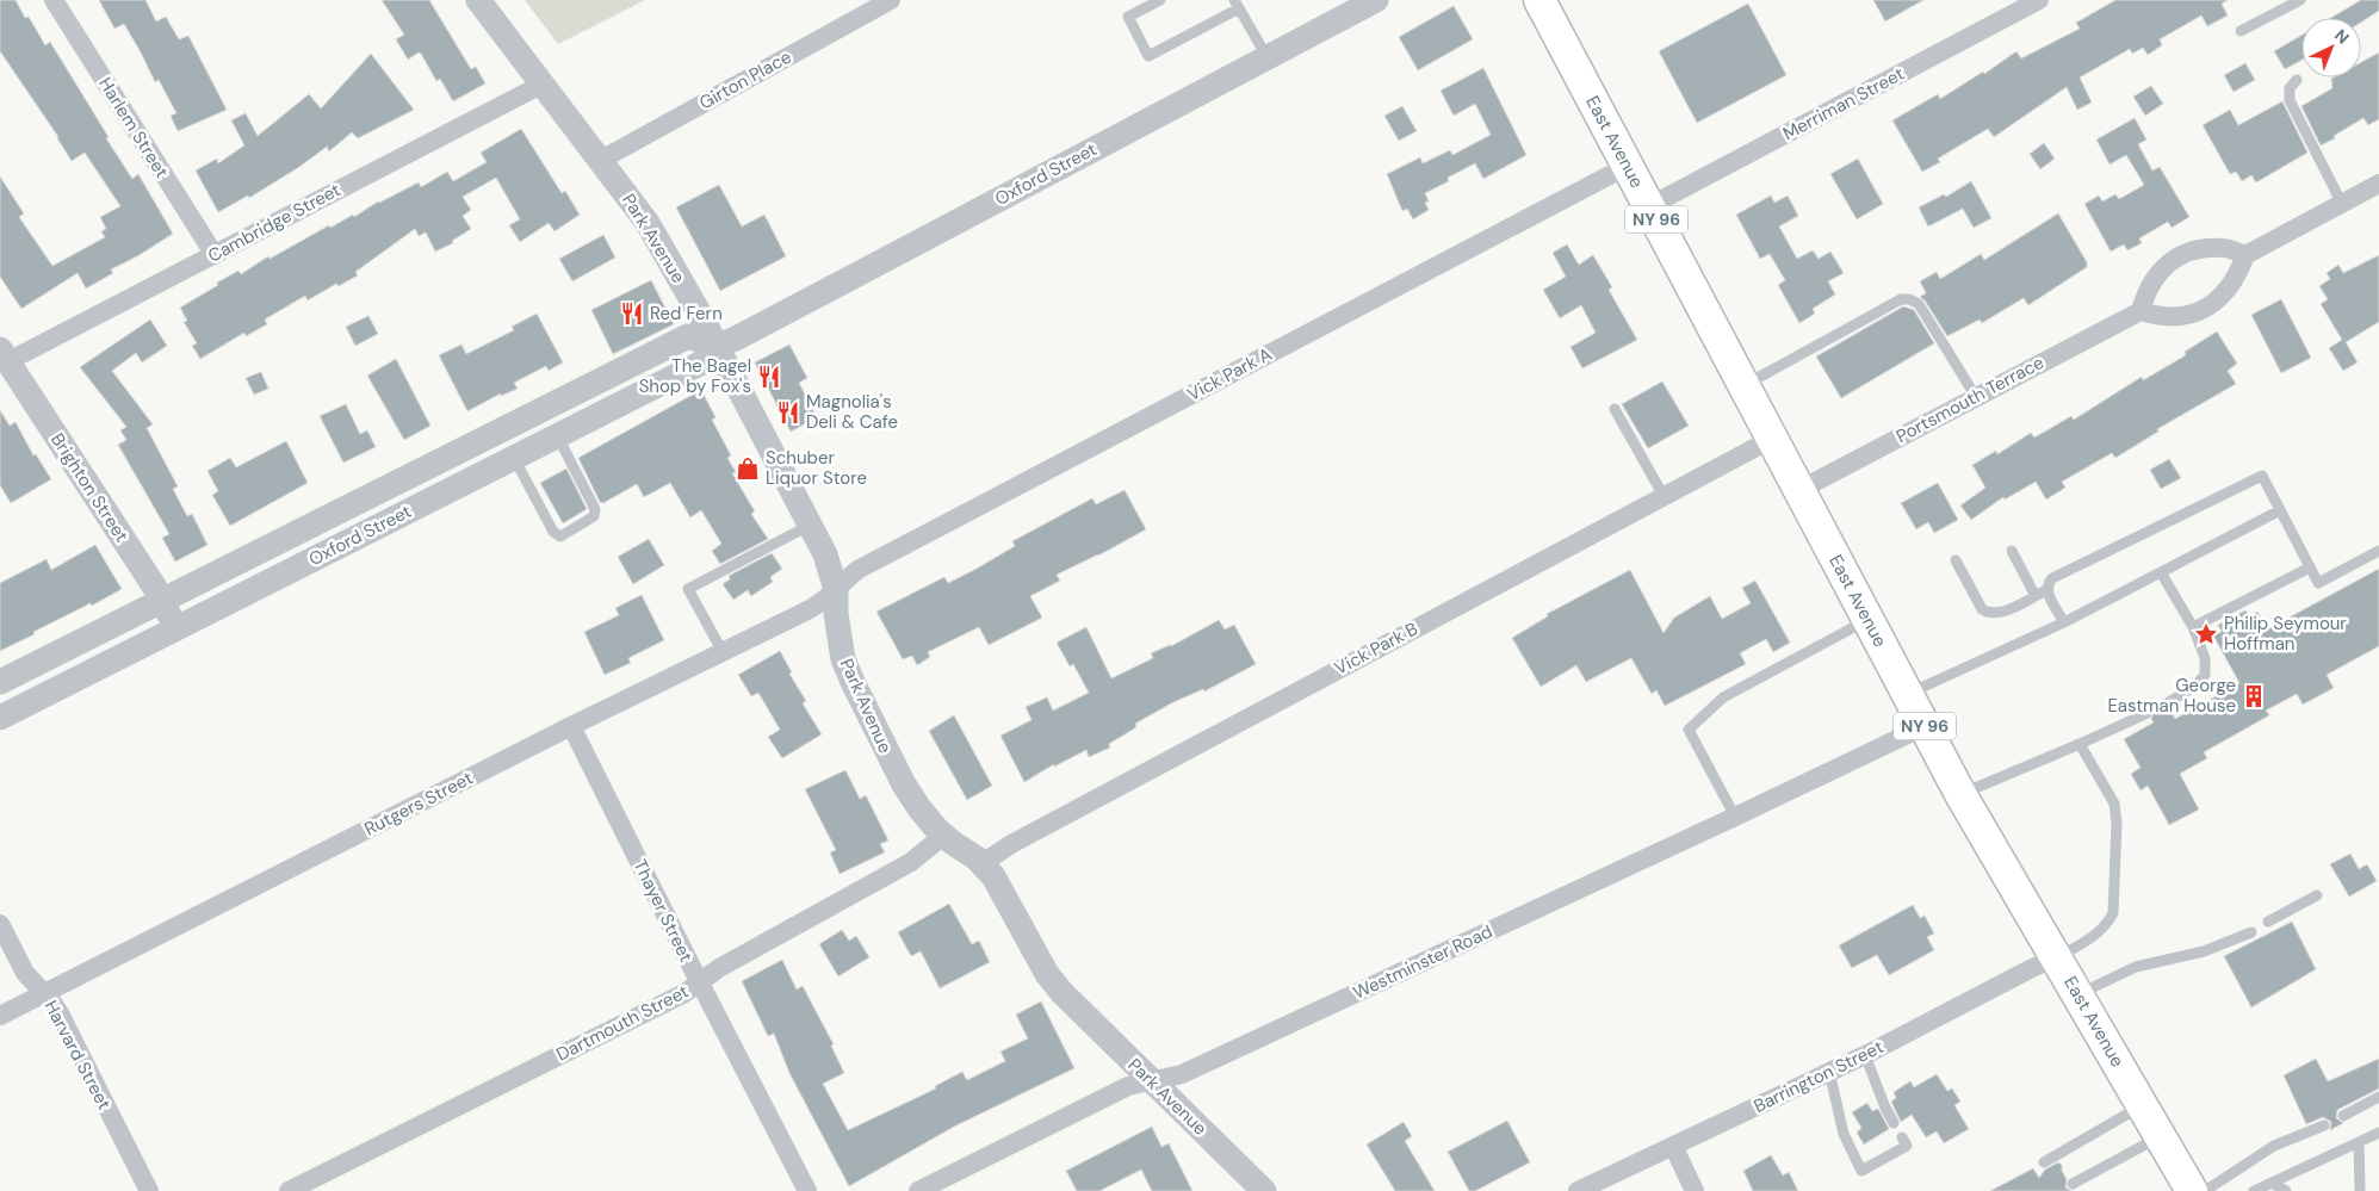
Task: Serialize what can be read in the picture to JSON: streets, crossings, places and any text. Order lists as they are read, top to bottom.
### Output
{
  "streets": {
    "main road": ["East Avenue", "NY 96"],
    "street": [
      "Girton Place",
      "Merriman Street",
      "Harlem Street",
      "Oxford Street",
      "Cambridge Street",
      "Park Avenue",
      "Vick Park A",
      "Portsmouth Terrace",
      "Brighton Street",
      "Vick Park B",
      "Rutgers Street",
      "Thayer Street",
      "Westminster Road",
      "Dartmouth Street",
      "Harvard Street",
      "Barrington Street"
    ]
  },
  "crossings": [
    ["Girton Place", "Park Avenue"],
    ["Merriman Street", "East Avenue"],
    ["Harlem Street", "Cambridge Street"],
    ["East Avenue", "Vick Park A"],
    ["East Avenue", "Portsmouth Terrace"],
    ["East Avenue", "Vick Park B"],
    ["East Avenue", "Westminster Road"],
    ["East Avenue", "Barrington Street"],
    ["Oxford Street", "Park Avenue"],
    ["Oxford Street", "Brighton Street"],
    ["Cambridge Street", "Park Avenue"],
    ["Cambridge Street", "Brighton Street"],
    ["Park Avenue", "Vick Park A"],
    ["Park Avenue", "Vick Park B"],
    ["Park Avenue", "Rutgers Street"],
    ["Park Avenue", "Westminster Road"],
    ["Park Avenue", "Dartmouth Street"],
    ["Vick Park A", "Rutgers Street"],
    ["Rutgers Street", "Thayer Street"],
    ["Rutgers Street", "Harvard Street"],
    ["Thayer Street", "Dartmouth Street"]
  ],
  "places": {
    "restaurant": ["Red Fern", "The Bagel Shop by Fox's", "Magnolia's Deli & Cafe"],
    "shop": ["Schuber Liquor Store"],
    "place": ["Philip Seymour Hoffman"],
    "building": ["George Eastman House"]
  },
  "north": "top right"
}
